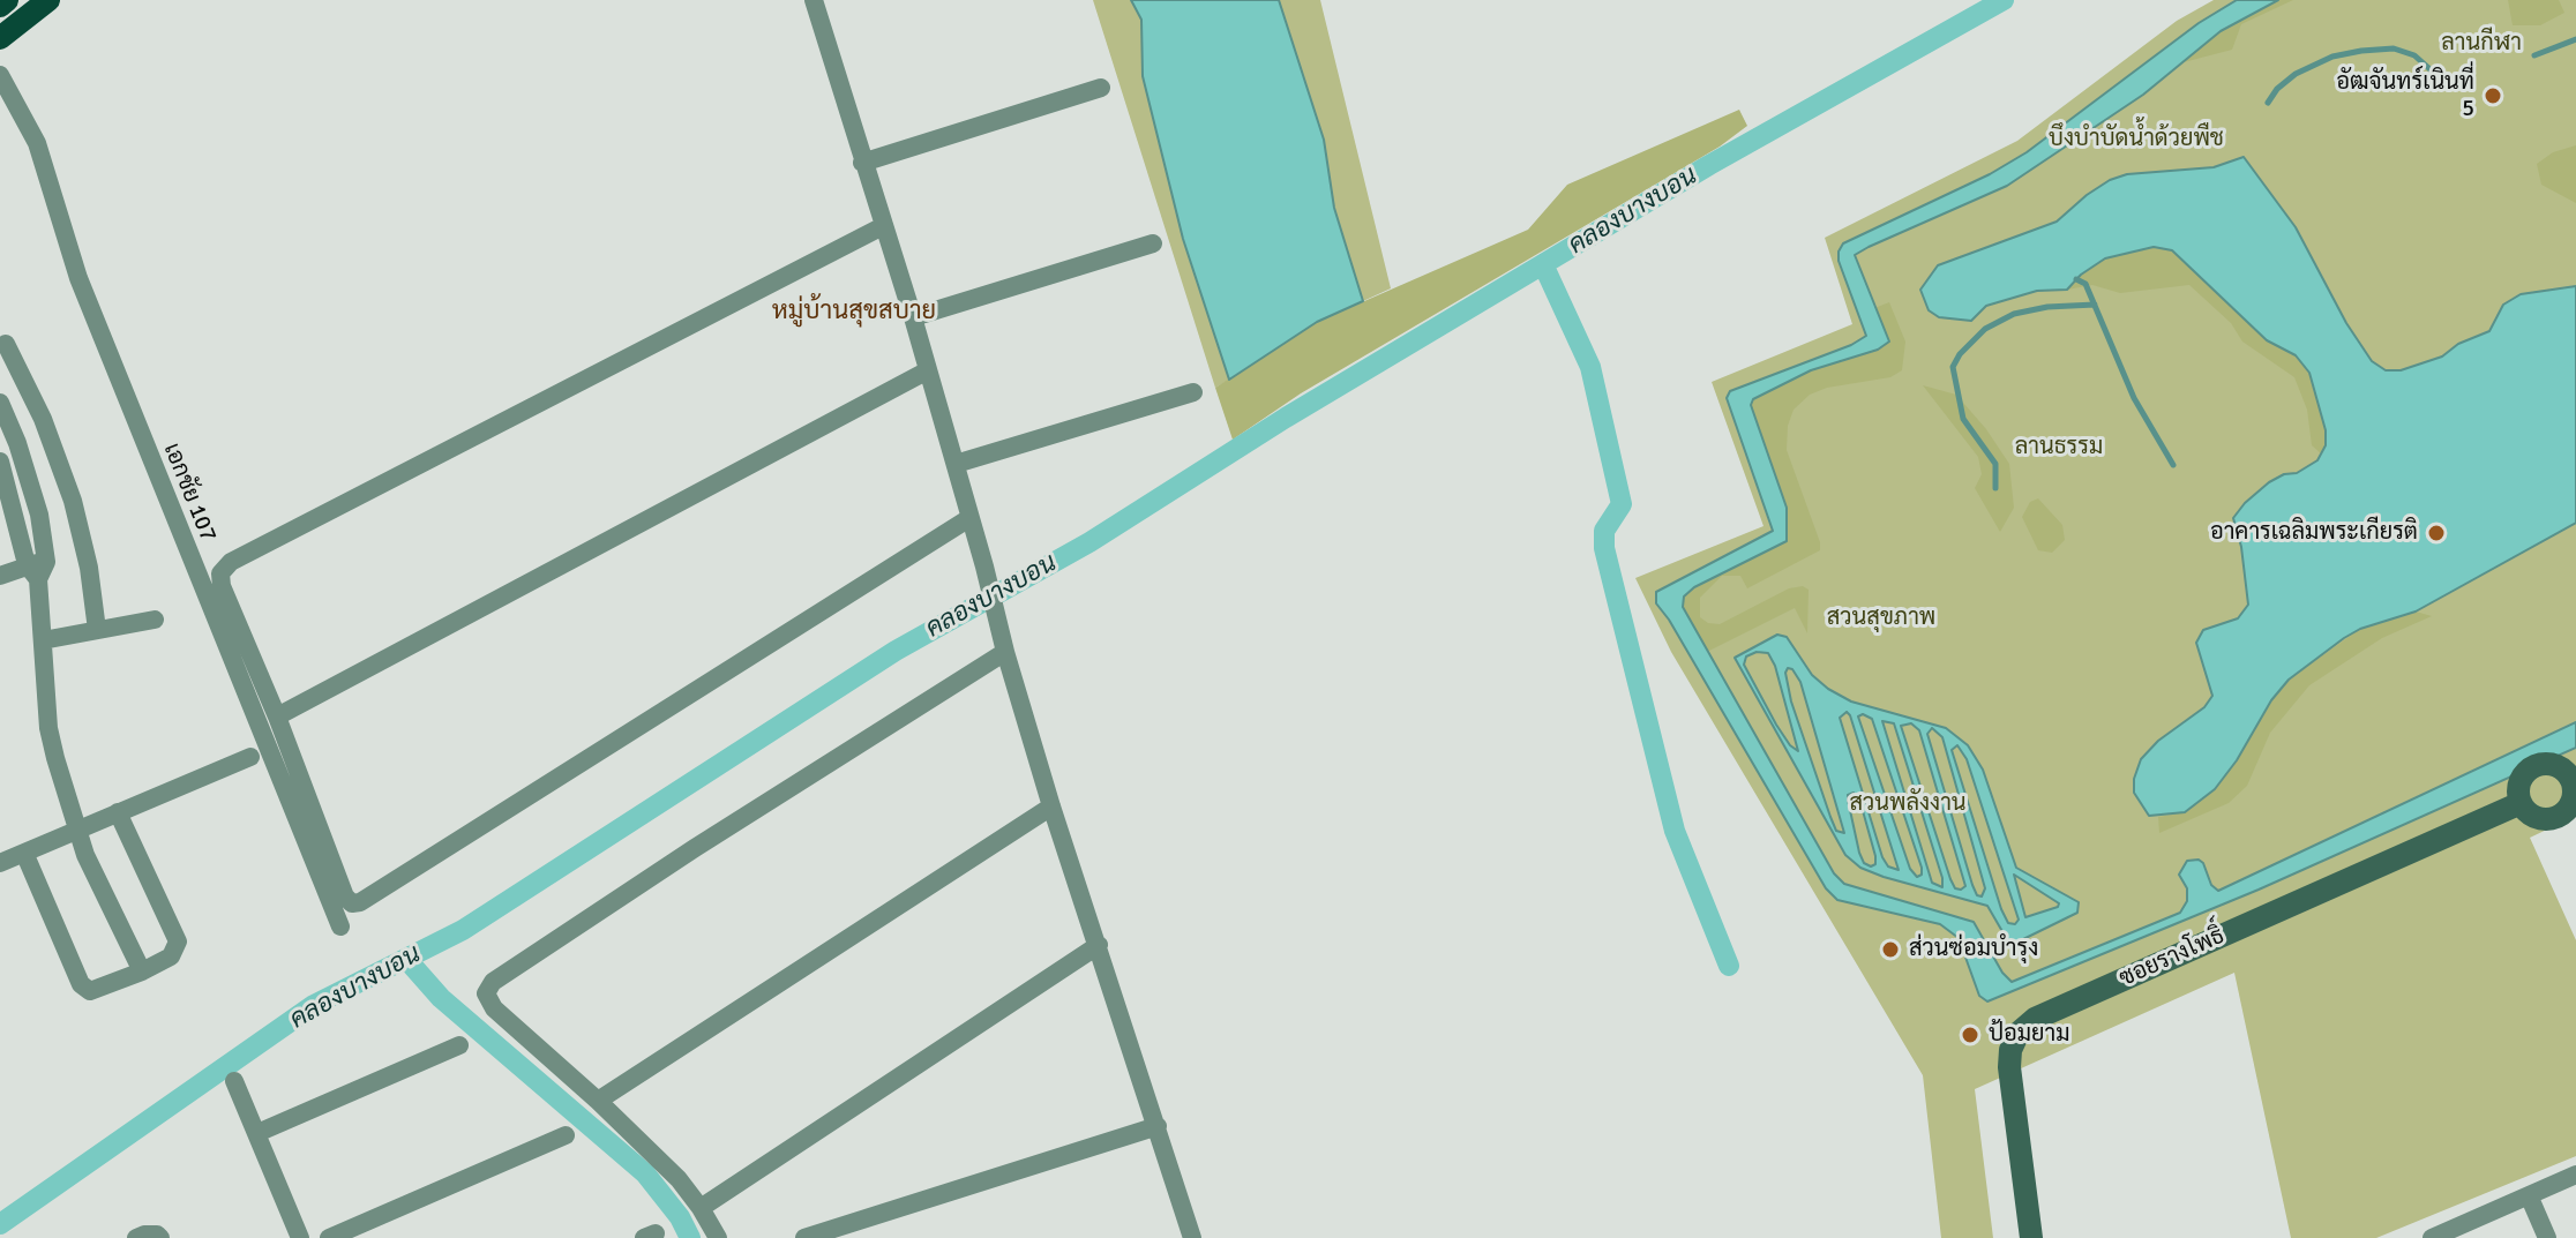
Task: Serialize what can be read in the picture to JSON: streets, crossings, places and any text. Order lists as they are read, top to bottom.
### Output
{
  "streets": {
    "street": ["เอกชัย 107", "ซอยรางโพธิ์"]
  },
  "districts": ["หมู่บ้านสุขสบาย"],
  "water": ["คลองบางบอน"],
  "parks": [
    "ลานกีฬา",
    "บึงบำบัดน้ำด้วยพืช",
    "ลานธรรม",
    "สวนสุขภาพ",
    "สวนพลังงาน"
  ],
  "places": [
    "อัฒจันทร์เนินที่ 5",
    "อาคารเฉลิมพระเกียรติ",
    "ส่วนซ่อมบำรุง",
    "ป้อมยาม"
  ]
}
